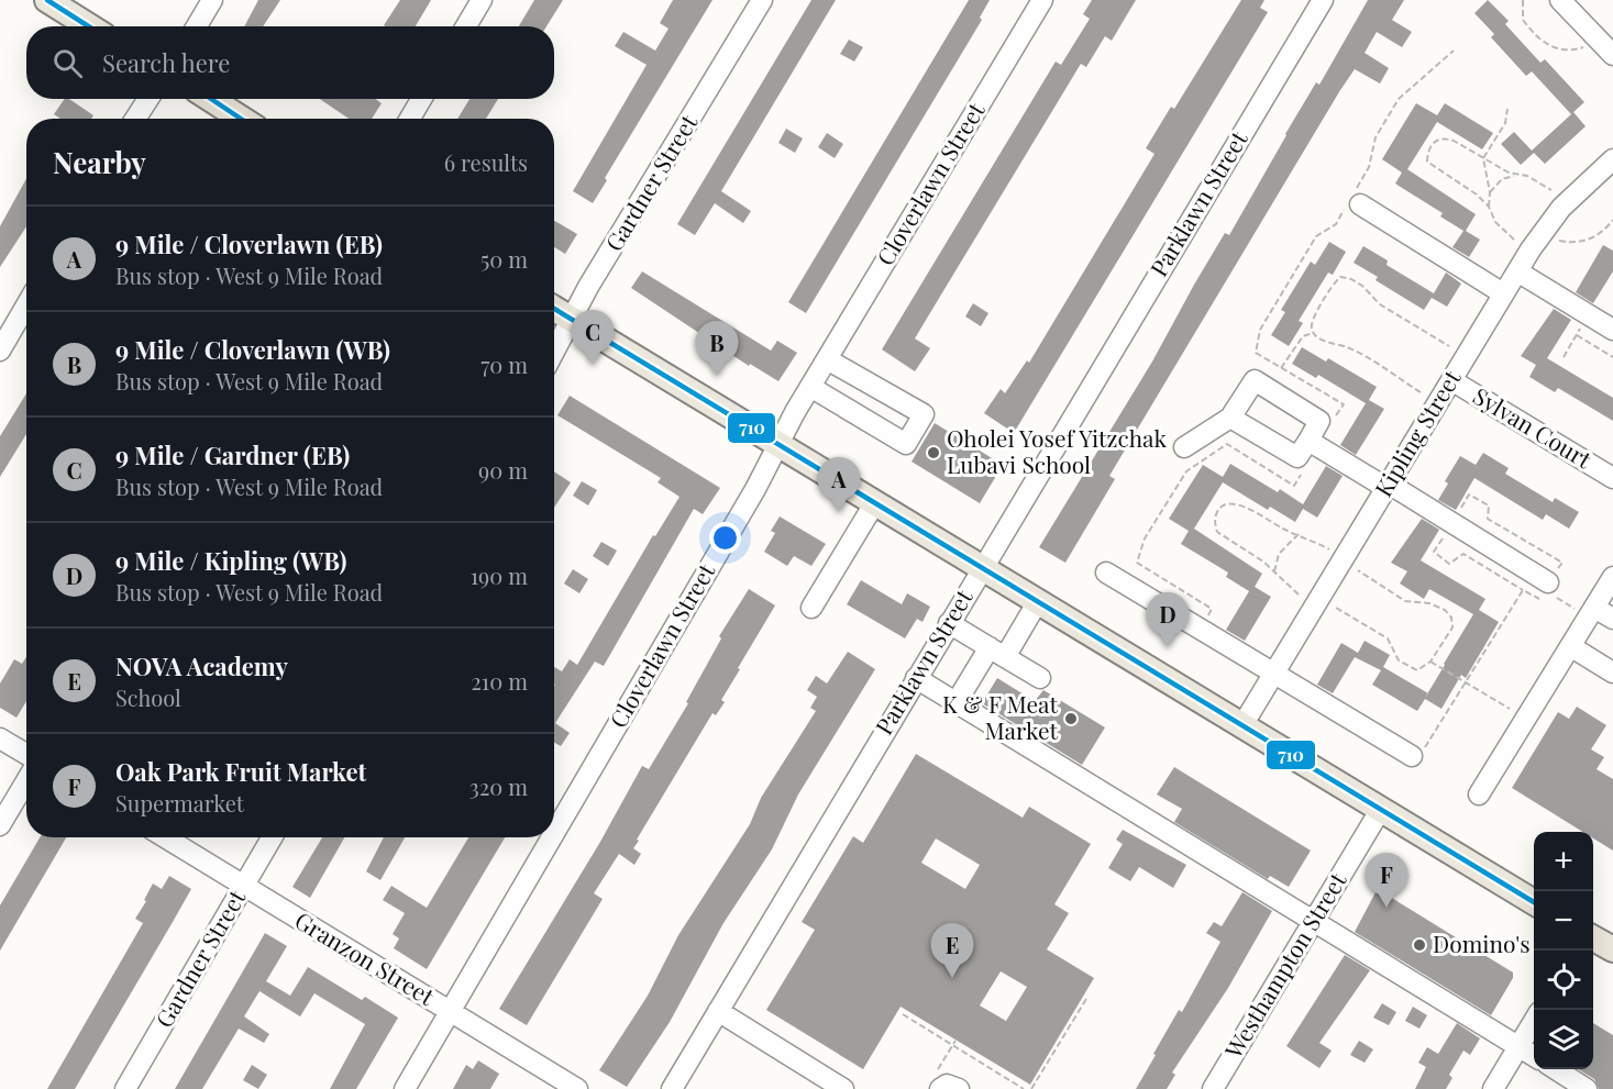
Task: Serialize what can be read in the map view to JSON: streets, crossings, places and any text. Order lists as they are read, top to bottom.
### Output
{
  "streets": {
    "street": [
      "Gardner Street",
      "Cloverlawn Street",
      "Parklawn Street",
      "Sylvan Court",
      "Kipling Street",
      "Granzon Street",
      "Westhampton Street"
    ]
  },
  "crossings": [
    ["Gardner Street", "Granzon Street"],
    ["Cloverlawn Street", "Granzon Street"],
    ["Sylvan Court", "Kipling Street"]
  ],
  "places": ["Oholei Yosef Yitzchak Lubavi School", "K & F Meat Market", "Domino's"],
  "lines": ["transit line 710"],
  "page": {
    "search": "Search here",
    "heading": ["Nearby", "6 results"],
    "list": [
      {
        "mark": "A",
        "name": "9 Mile / Cloverlawn (EB)",
        "note": "Bus stop · West 9 Mile Road",
        "value": "50 m"
      },
      {
        "mark": "B",
        "name": "9 Mile / Cloverlawn (WB)",
        "note": "Bus stop · West 9 Mile Road",
        "value": "70 m"
      },
      {
        "mark": "C",
        "name": "9 Mile / Gardner (EB)",
        "note": "Bus stop · West 9 Mile Road",
        "value": "90 m"
      },
      {
        "mark": "D",
        "name": "9 Mile / Kipling (WB)",
        "note": "Bus stop · West 9 Mile Road",
        "value": "190 m"
      },
      {
        "mark": "E",
        "name": "NOVA Academy",
        "note": "School",
        "value": "210 m"
      },
      {
        "mark": "F",
        "name": "Oak Park Fruit Market",
        "note": "Supermarket",
        "value": "320 m"
      }
    ],
    "pins": [
      "C",
      "B",
      "A",
      "D",
      "F",
      "E"
    ],
    "map_buttons": ["+", "−"]
  }
}
